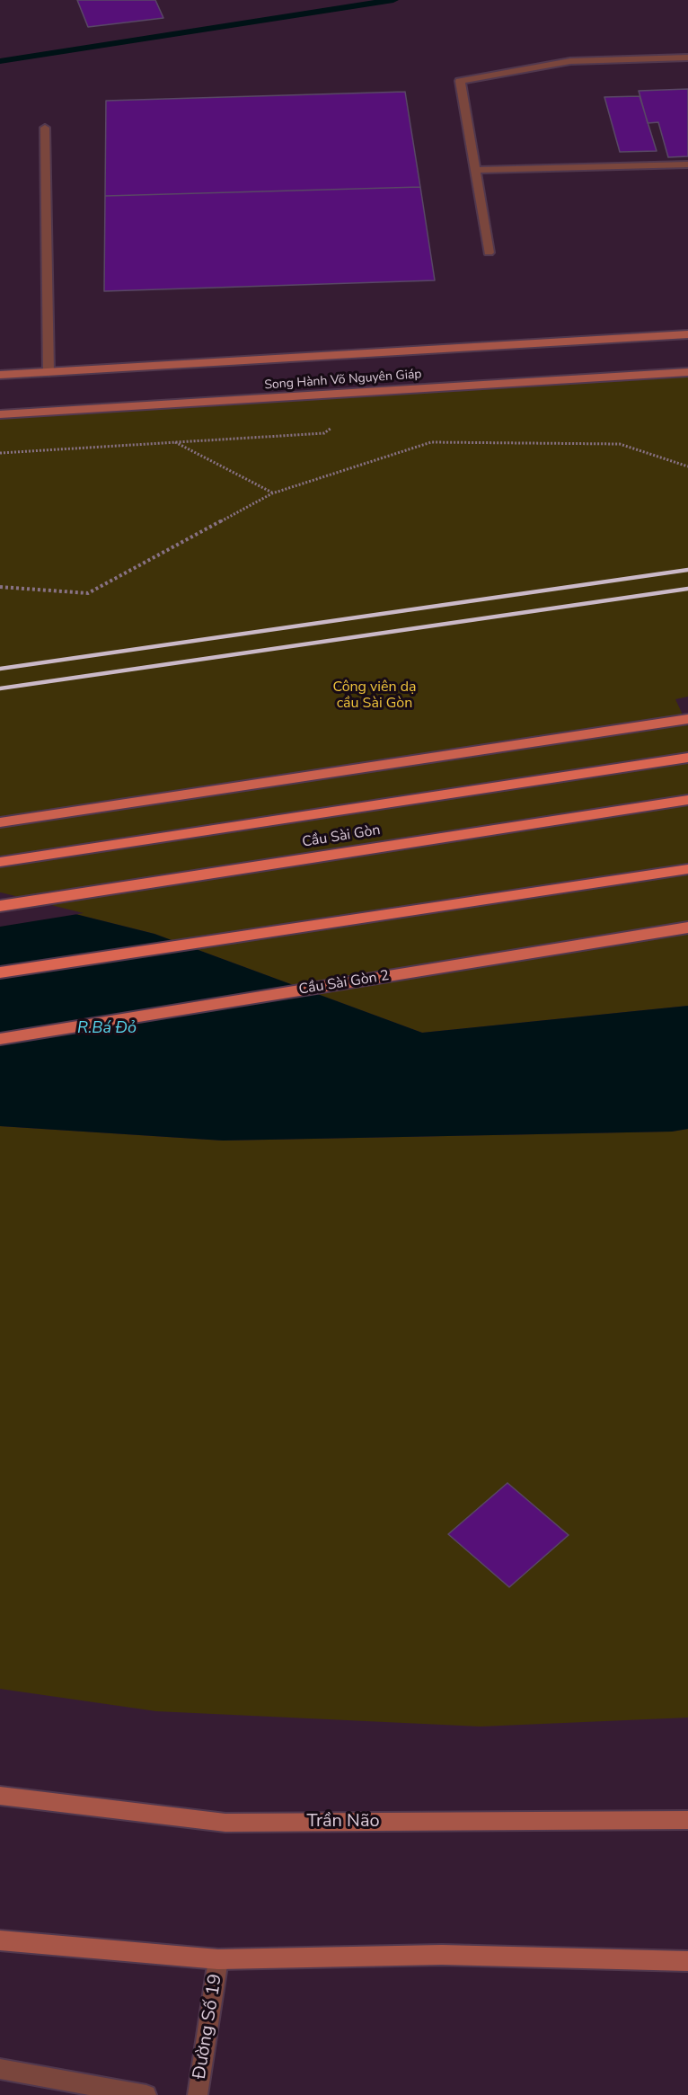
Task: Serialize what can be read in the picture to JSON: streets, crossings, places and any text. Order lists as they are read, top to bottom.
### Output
{
  "streets": {
    "highway": ["Cầu Sài Gòn"],
    "main road": ["Song Hành Võ Nguyên Giáp", "Cầu Sài Gòn 2", "Trần Não"],
    "street": ["Đường Số 19"]
  },
  "water": ["R.Bá Đỏ"],
  "parks": ["Công viên dạ cầu Sài Gòn"]
}
